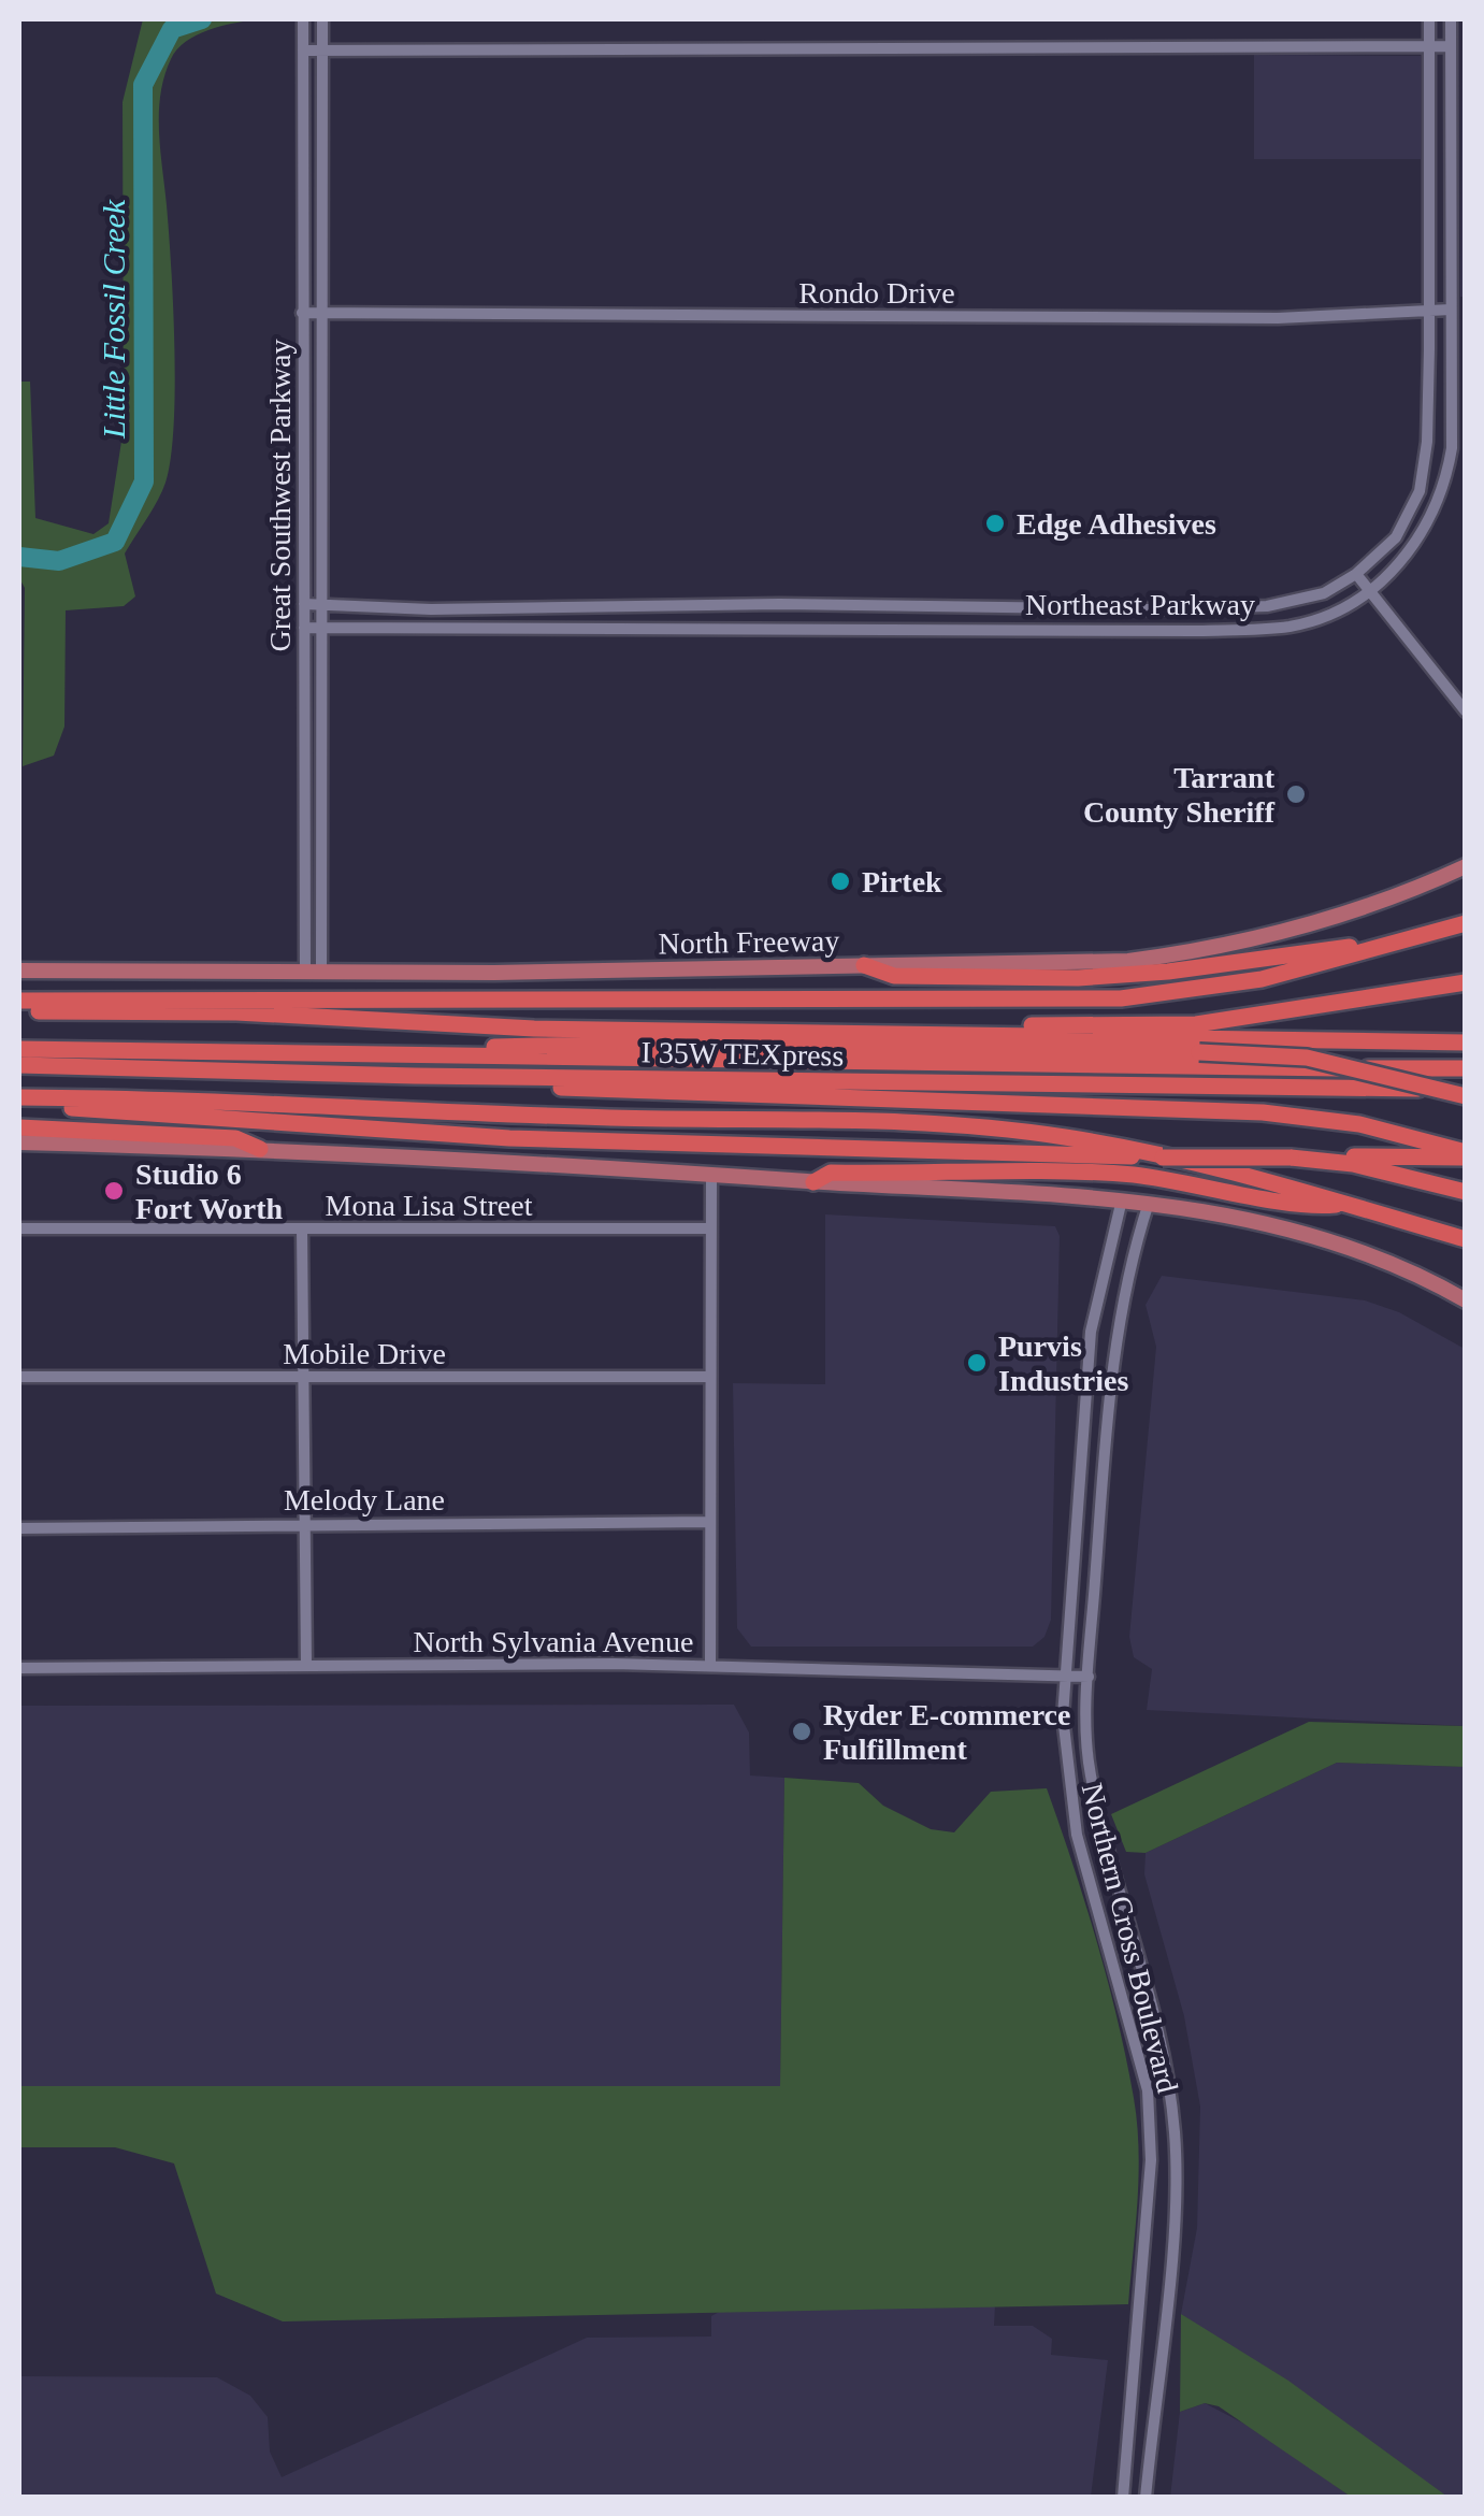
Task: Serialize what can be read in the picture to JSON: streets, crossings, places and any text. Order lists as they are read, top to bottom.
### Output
{
  "streets": {
    "highway": ["North Freeway", "I 35W TEXpress"],
    "street": [
      "Rondo Drive",
      "Great Southwest Parkway",
      "Northeast Parkway",
      "Mona Lisa Street",
      "Mobile Drive",
      "Melody Lane",
      "North Sylvania Avenue",
      "Northern Cross Boulevard"
    ]
  },
  "crossings": [
    ["Rondo Drive", "Great Southwest Parkway"],
    ["Rondo Drive", "Northeast Parkway"],
    ["Great Southwest Parkway", "Northeast Parkway"],
    ["Great Southwest Parkway", "North Freeway"],
    ["North Sylvania Avenue", "Northern Cross Boulevard"]
  ],
  "water": ["Little Fossil Creek"],
  "places": [
    "Edge Adhesives",
    "Tarrant County Sheriff",
    "Pirtek",
    "Studio 6 Fort Worth",
    "Purvis Industries",
    "Ryder E-commerce Fulfillment"
  ]
}
